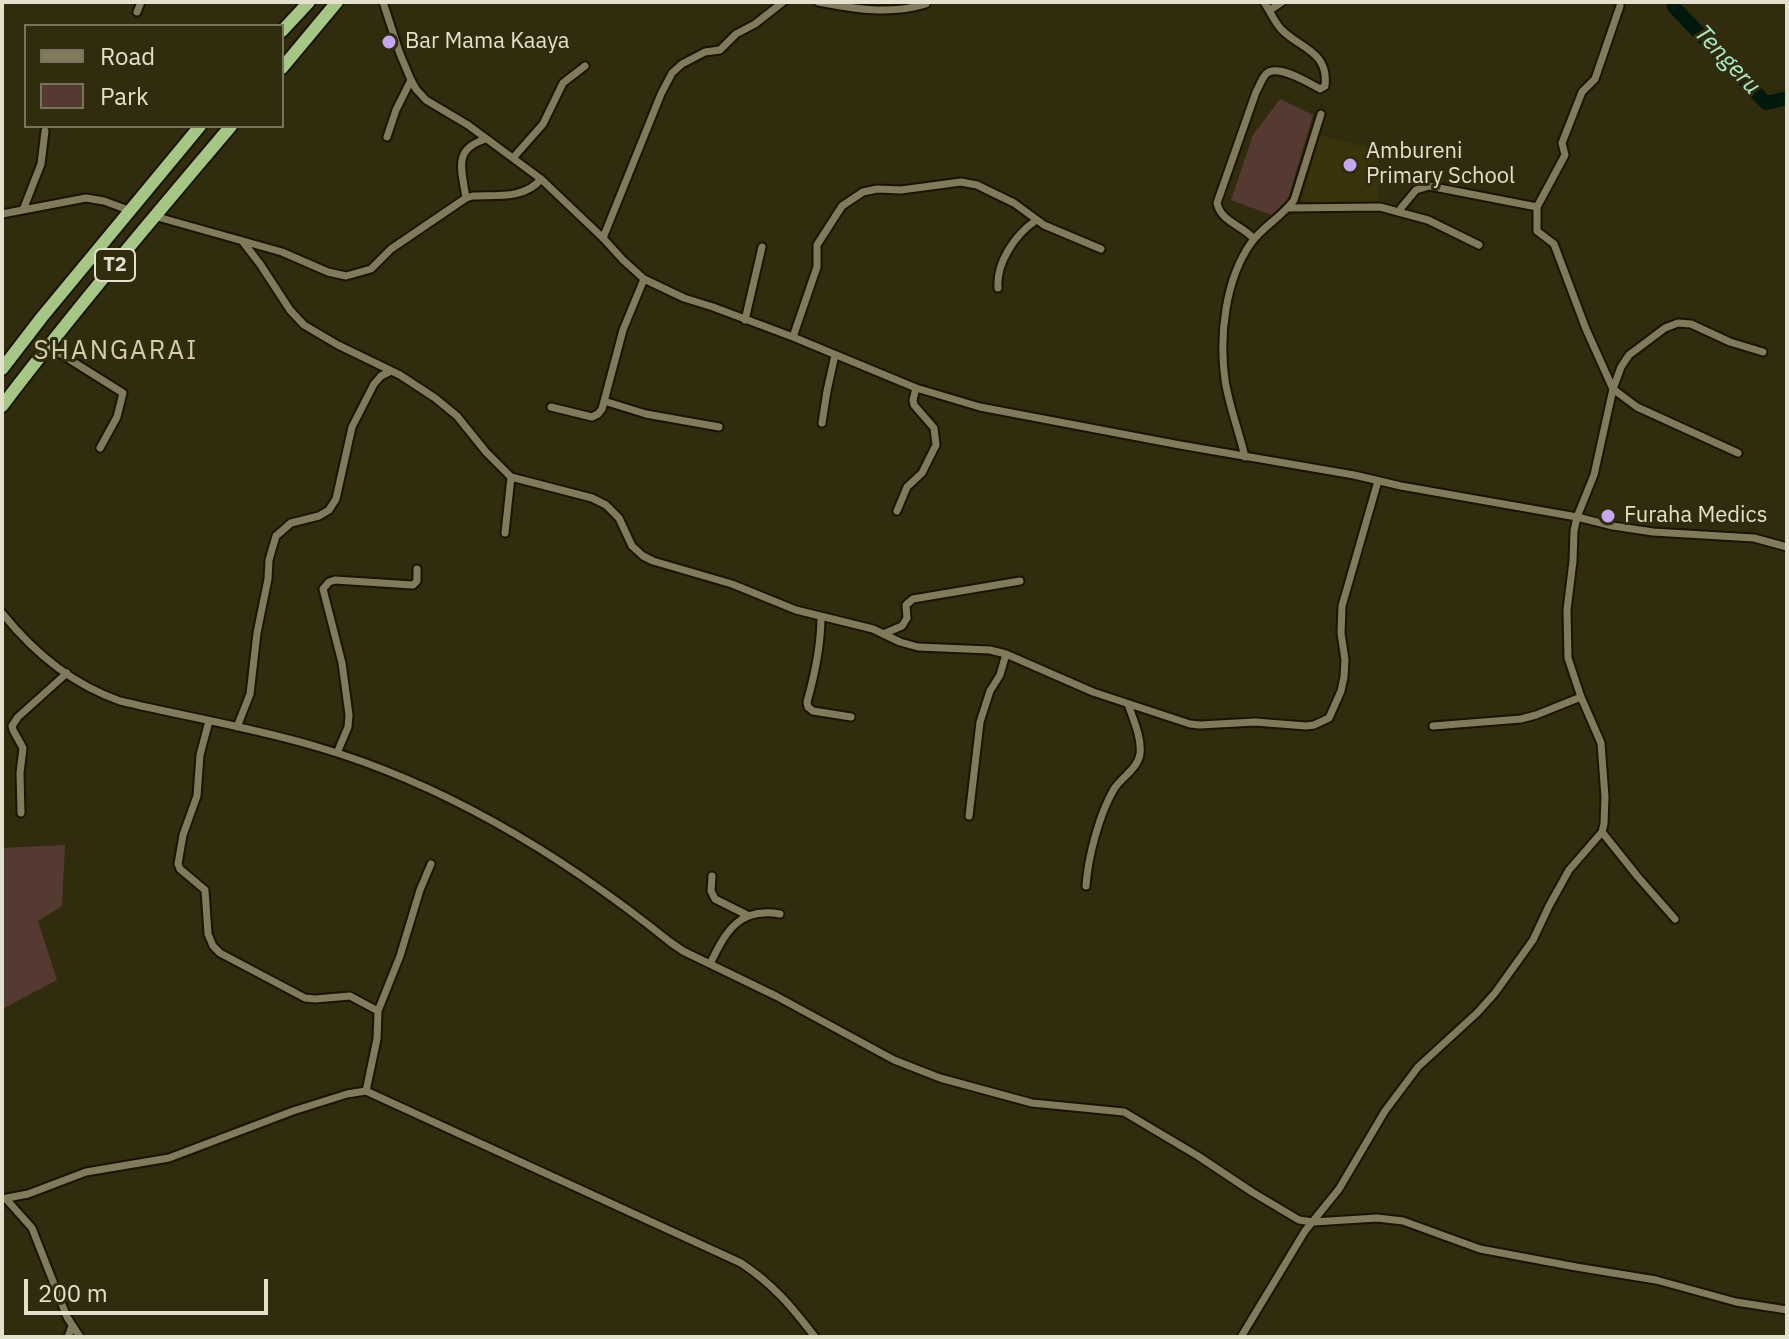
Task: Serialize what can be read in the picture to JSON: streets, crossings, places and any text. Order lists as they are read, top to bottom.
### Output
{
  "streets": {
    "highway": ["T2"]
  },
  "districts": ["SHANGARAI"],
  "water": ["Tengeru"],
  "places": ["Bar Mama Kaaya", "Ambureni Primary School", "Furaha Medics"],
  "legend": ["Road", "Park"],
  "scale_bar": "200 m"
}
